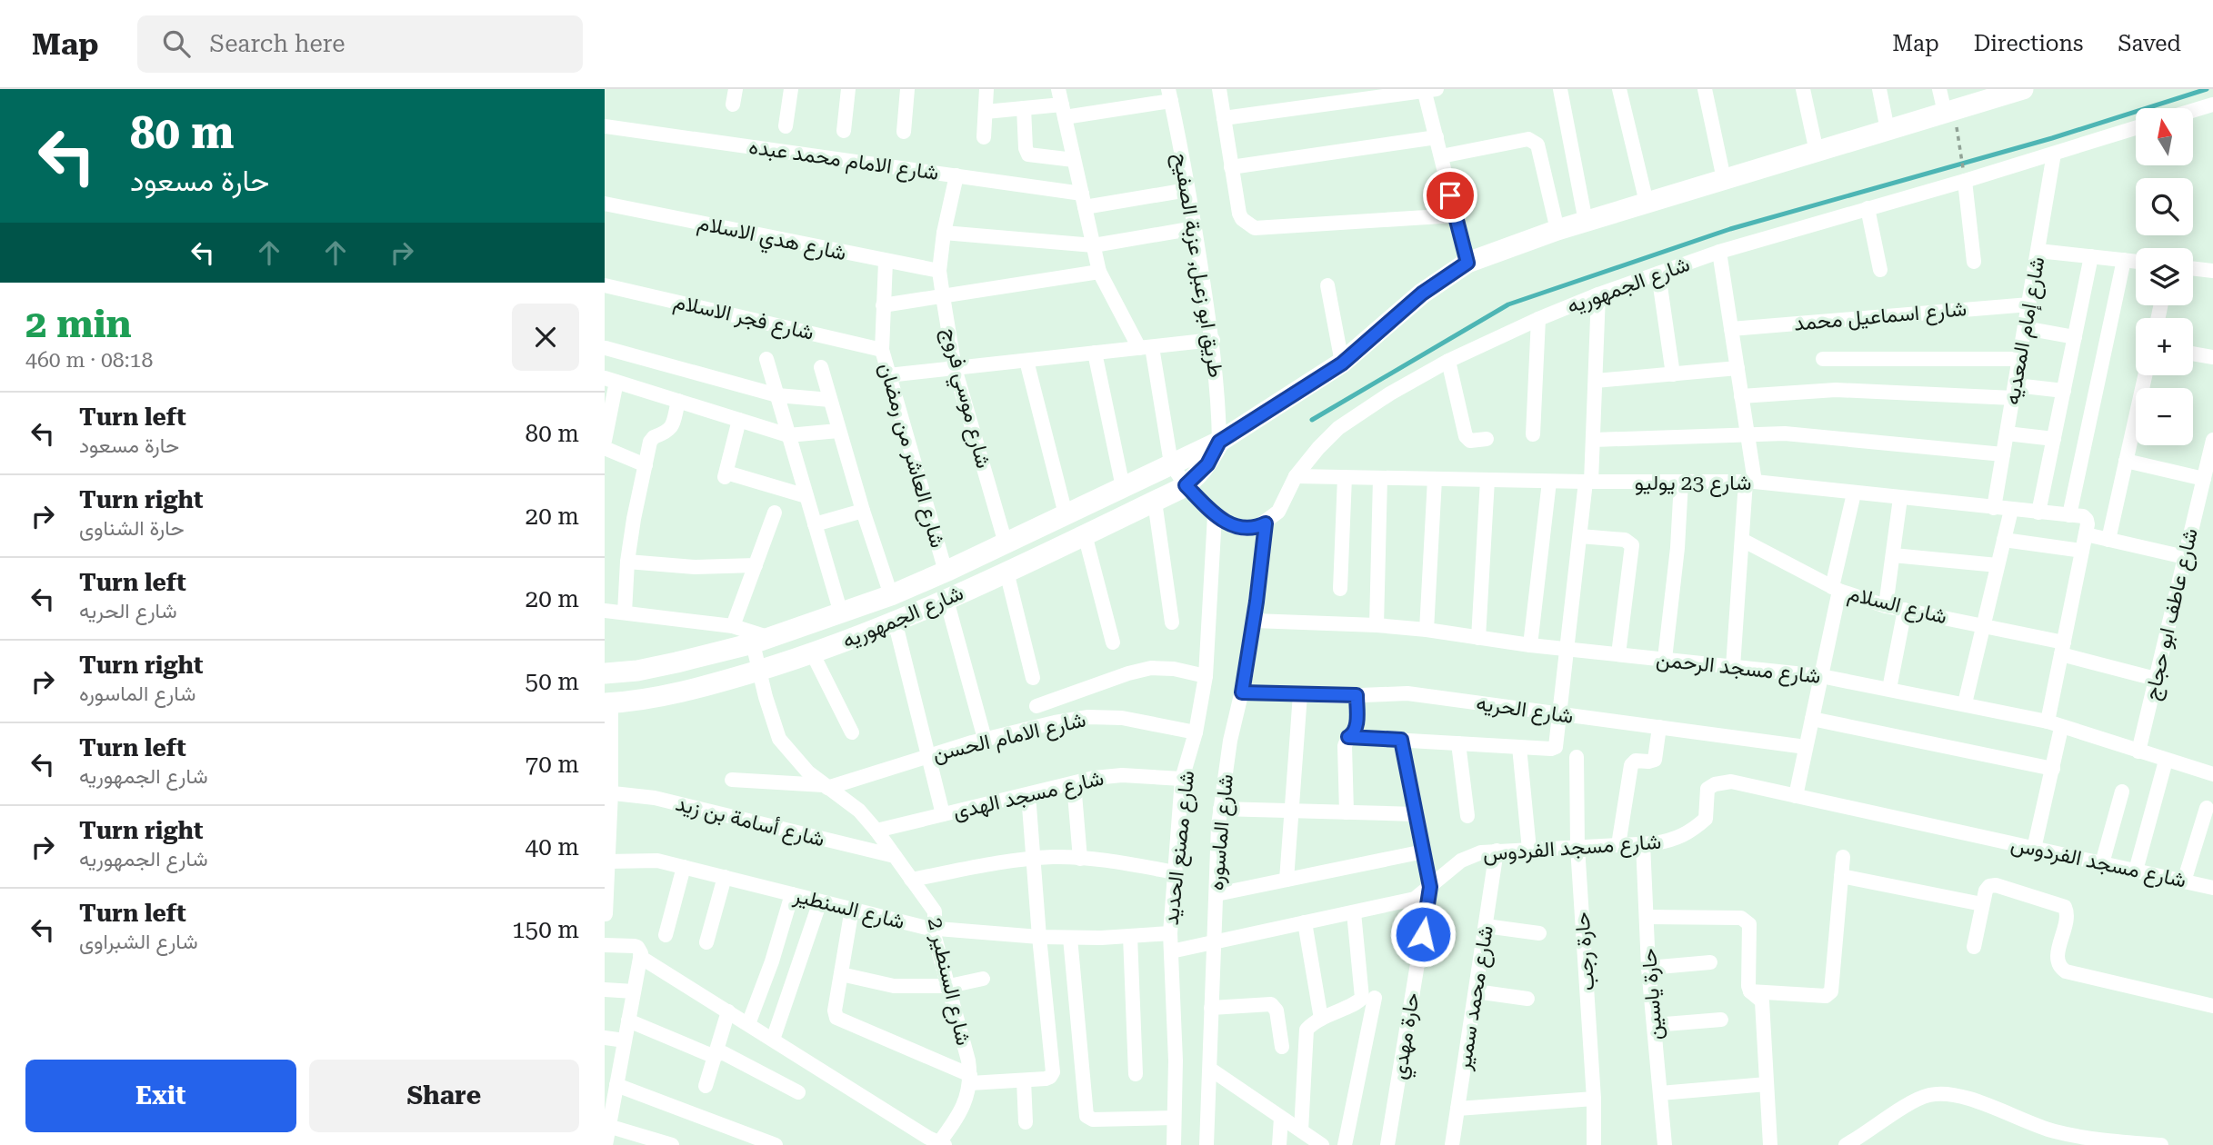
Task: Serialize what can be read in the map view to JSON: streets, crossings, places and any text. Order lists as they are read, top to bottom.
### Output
{
  "streets": {
    "main road": ["شارع الجمهوريه"],
    "street": [
      "شارع الامام محمد عبده",
      "شارع هدي الاسلام",
      "طريق ابو زعبل, عزبة الصفيح",
      "شارع اسماعيل محمد",
      "شارع فجر الاسلام",
      "شارع إمام المعديه",
      "شارع موسي فروج",
      "شارع العاشر من رمضان",
      "شارع 23 يوليو",
      "شارع السلام",
      "شارع عاطف ابو حجاج",
      "شارع مسجد الرحمن",
      "شارع الحريه",
      "شارع الامام الحسن",
      "شارع مسجد الهدى",
      "شارع أسامة بن زيد",
      "شارع الماسوره",
      "شارع مصنع الحديد",
      "شارع مسجد الفردوس",
      "شارع السنطير",
      "حارة رجب",
      "شارع السنطير 2",
      "حارة ياسين",
      "شارع محمد سمير",
      "حارة مهدي"
    ]
  },
  "crossings": [
    ["شارع الامام محمد عبده", "طريق ابو زعبل, عزبة الصفيح"],
    ["شارع الامام محمد عبده", "شارع موسي فروج"],
    ["شارع هدي الاسلام", "شارع موسي فروج"],
    ["شارع هدي الاسلام", "شارع العاشر من رمضان"],
    ["طريق ابو زعبل, عزبة الصفيح", "شارع الجمهوريه"],
    ["شارع الجمهوريه", "شارع إمام المعديه"],
    ["شارع الجمهوريه", "شارع موسي فروج"],
    ["شارع الجمهوريه", "شارع العاشر من رمضان"],
    ["شارع الجمهوريه", "شارع 23 يوليو"],
    ["شارع الجمهوريه", "شارع الماسوره"],
    ["شارع الجمهوريه", "شارع السنطير 2"],
    ["شارع اسماعيل محمد", "شارع إمام المعديه"],
    ["شارع فجر الاسلام", "شارع العاشر من رمضان"],
    ["شارع إمام المعديه", "شارع 23 يوليو"],
    ["شارع 23 يوليو", "شارع عاطف ابو حجاج"],
    ["شارع عاطف ابو حجاج", "شارع مسجد الرحمن"],
    ["شارع مسجد الرحمن", "شارع الماسوره"],
    ["شارع الحريه", "شارع الماسوره"],
    ["شارع الامام الحسن", "شارع مصنع الحديد"],
    ["شارع الامام الحسن", "شارع السنطير 2"],
    ["شارع مسجد الهدى", "شارع مصنع الحديد"],
    ["شارع مسجد الهدى", "شارع السنطير 2"],
    ["شارع أسامة بن زيد", "شارع السنطير 2"],
    ["شارع الماسوره", "شارع مسجد الفردوس"],
    ["شارع مصنع الحديد", "شارع مسجد الفردوس"],
    ["شارع مصنع الحديد", "شارع السنطير"],
    ["شارع مسجد الفردوس", "حارة رجب"],
    ["شارع مسجد الفردوس", "حارة ياسين"],
    ["شارع مسجد الفردوس", "شارع محمد سمير"],
    ["شارع مسجد الفردوس", "حارة مهدي"],
    ["شارع السنطير", "شارع السنطير 2"]
  ],
  "north": "top",
  "page": {
    "header": "Map",
    "search": "Search here",
    "nav": ["Map", "Directions", "Saved"],
    "turn": ["80 m", "حارة مسعود"],
    "map_buttons": ["+", "−"],
    "heading": ["2 min", "460 m · 08:18"],
    "list": [
      {
        "name": "Turn left",
        "note": "حارة مسعود",
        "value": "80 m"
      },
      {
        "name": "Turn right",
        "note": "حارة الشناوى",
        "value": "20 m"
      },
      {
        "name": "Turn left",
        "note": "شارع الحريه",
        "value": "20 m"
      },
      {
        "name": "Turn right",
        "note": "شارع الماسوره",
        "value": "50 m"
      },
      {
        "name": "Turn left",
        "note": "شارع الجمهوريه",
        "value": "70 m"
      },
      {
        "name": "Turn right",
        "note": "شارع الجمهوريه",
        "value": "40 m"
      },
      {
        "name": "Turn left",
        "note": "شارع الشبراوى",
        "value": "150 m"
      }
    ],
    "buttons": ["Exit", "Share"]
  }
}
